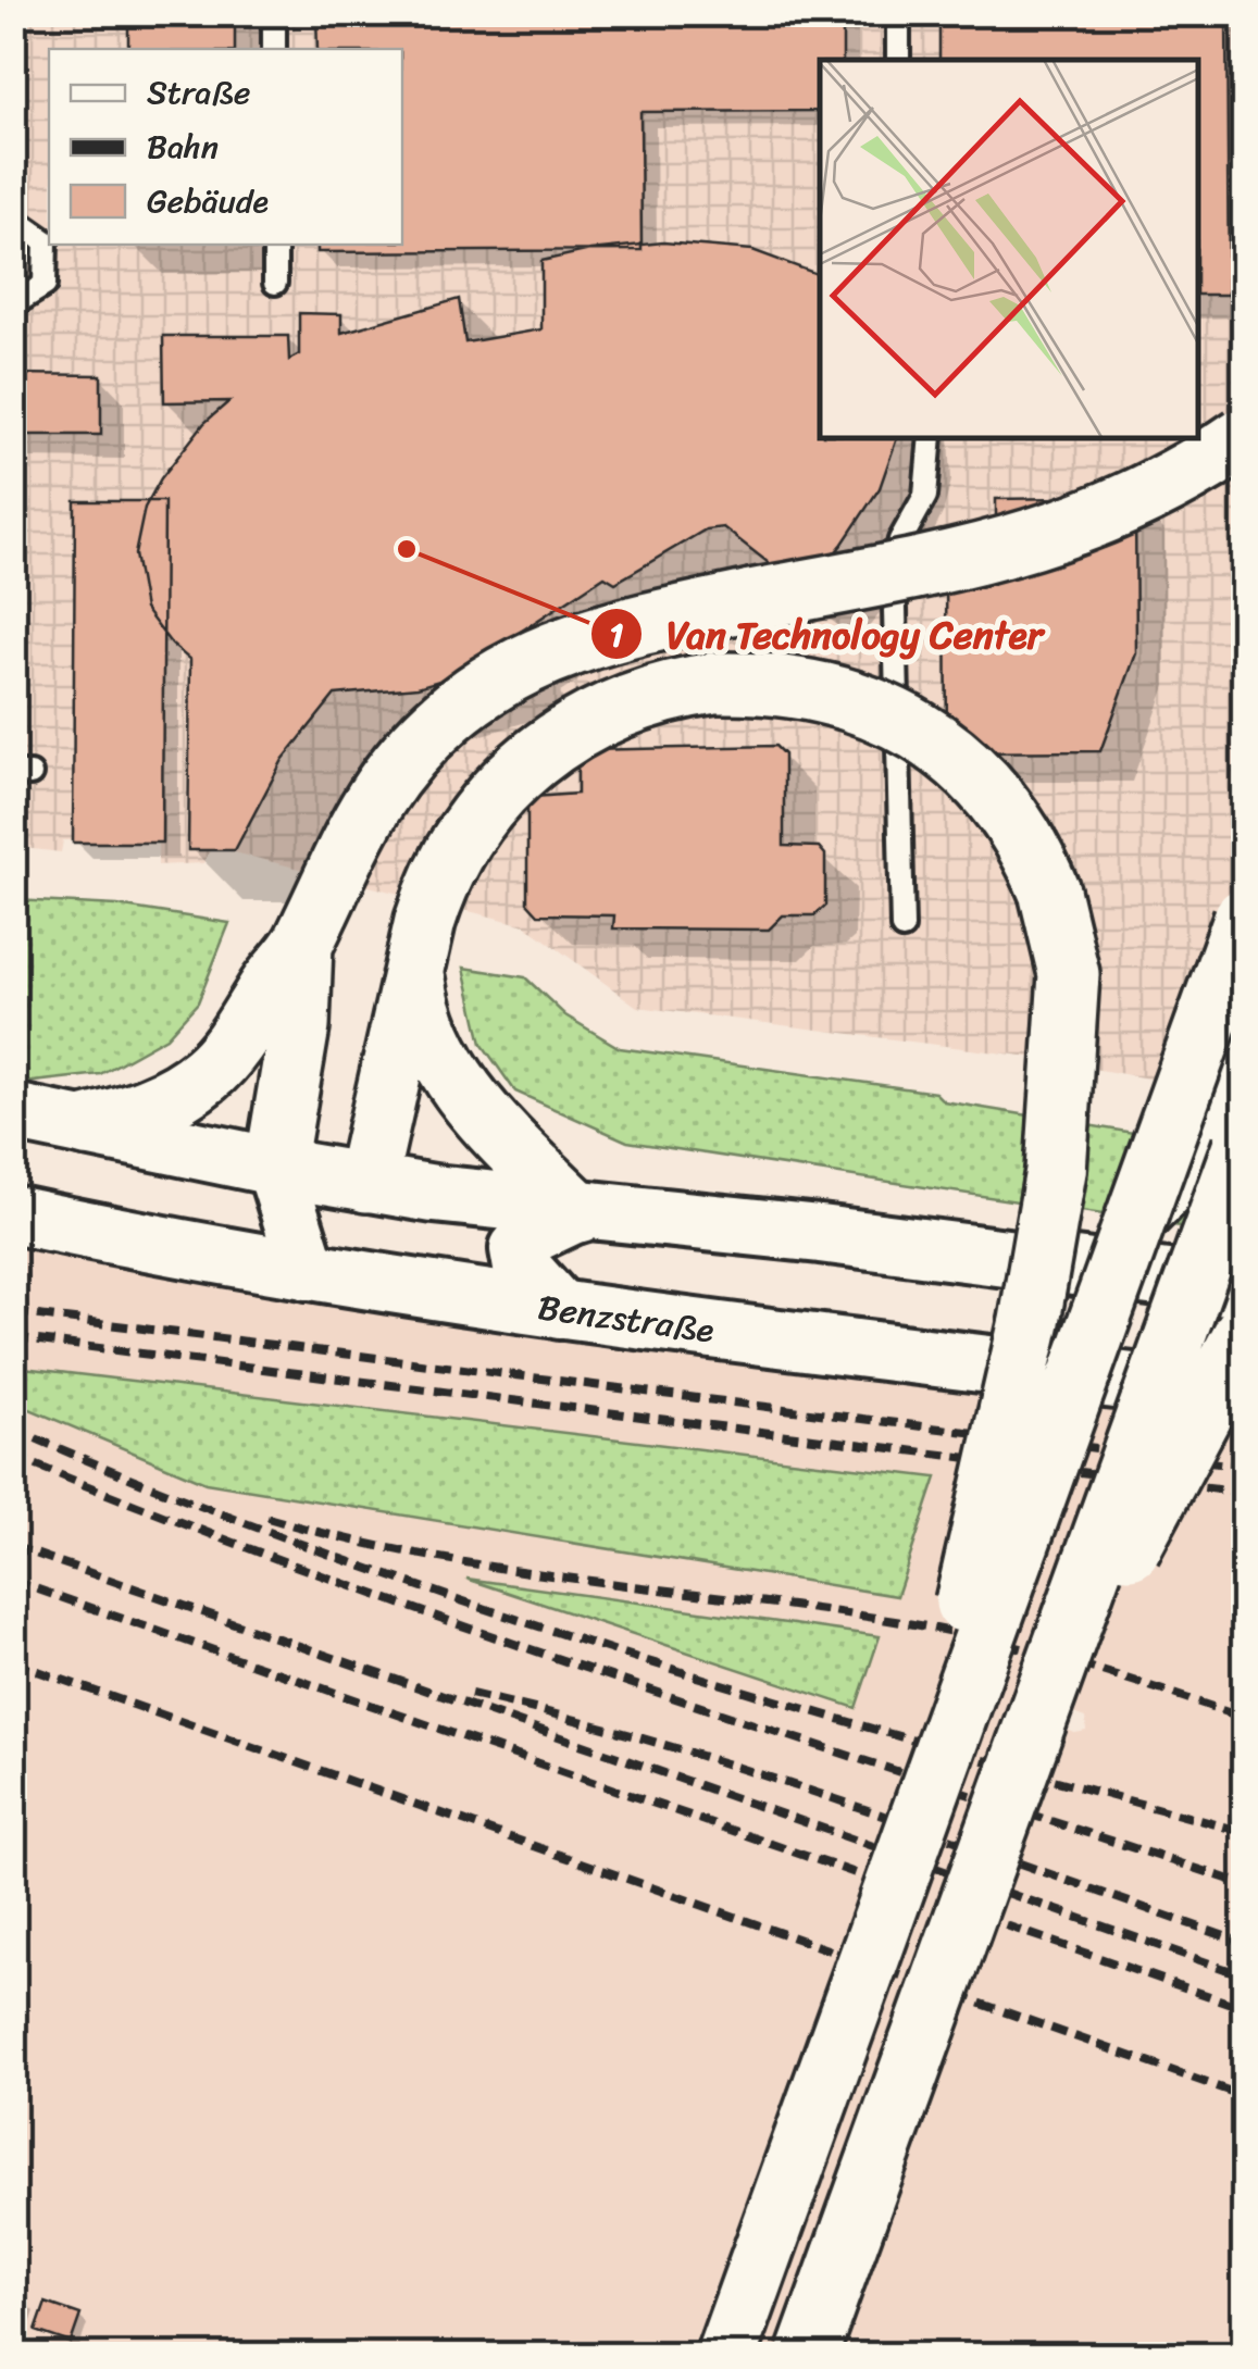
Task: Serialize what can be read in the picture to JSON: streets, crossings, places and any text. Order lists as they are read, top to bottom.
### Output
{
  "streets": {
    "main road": ["Benzstraße"]
  },
  "places": ["Van Technology Center"],
  "legend": ["Straße", "Bahn", "Gebäude"]
}
